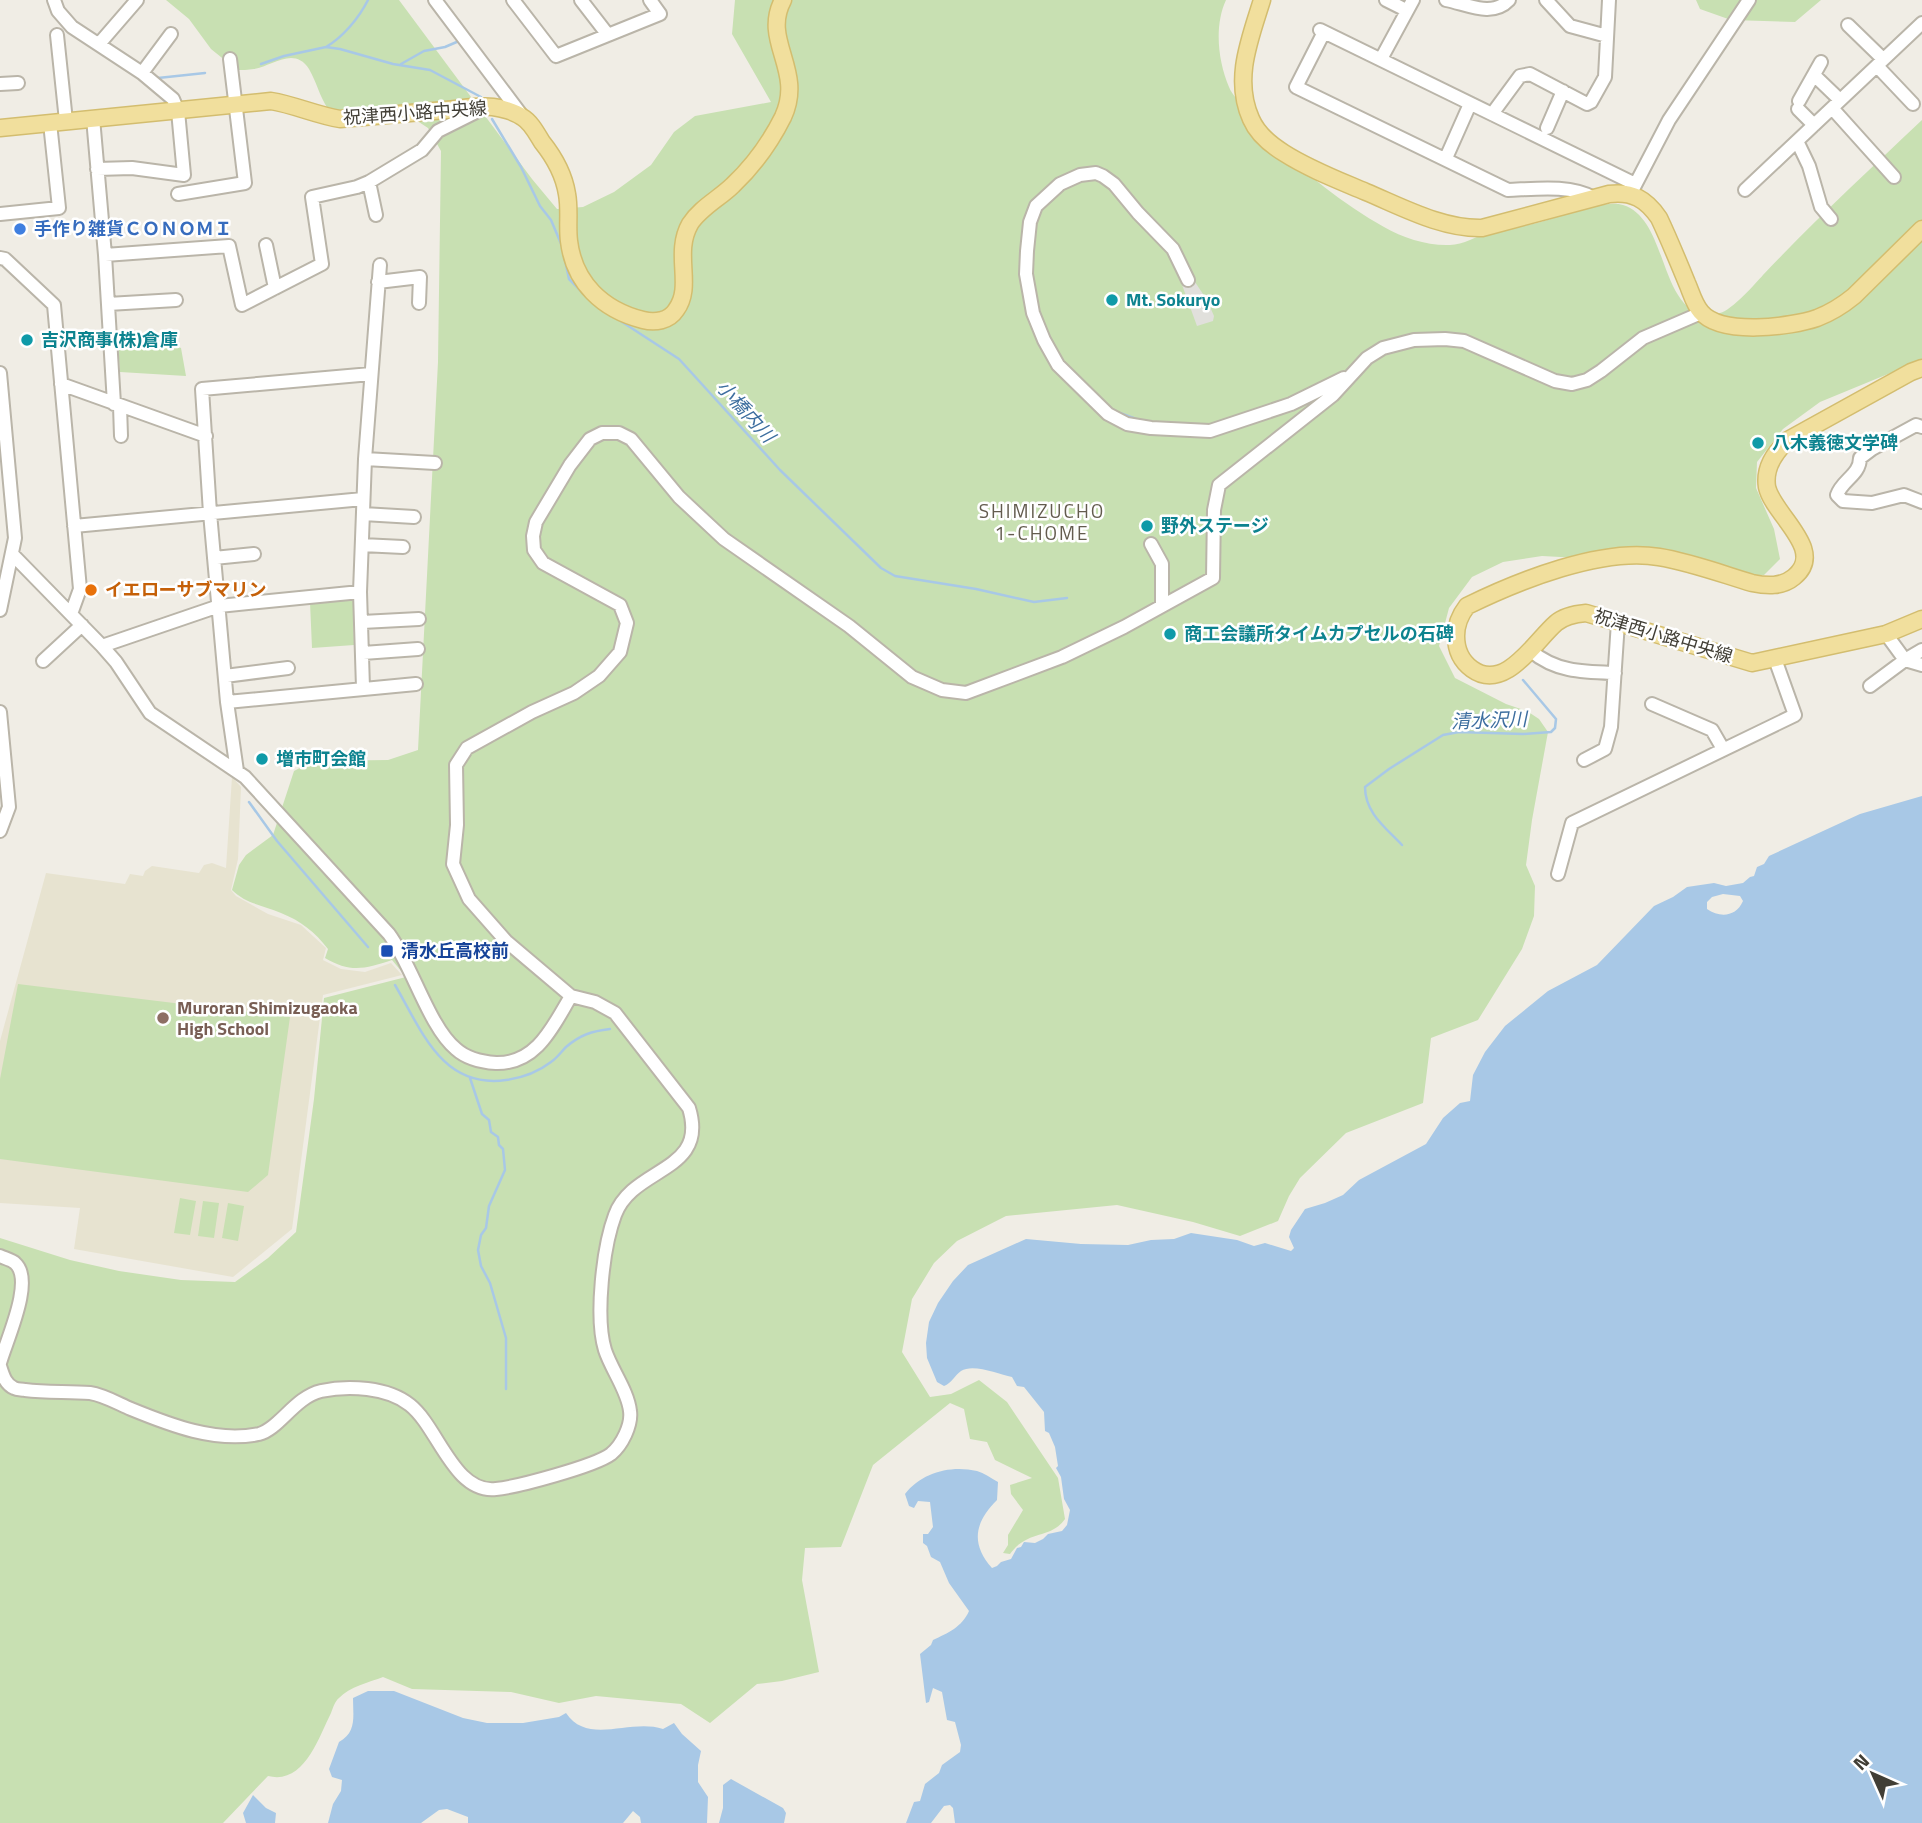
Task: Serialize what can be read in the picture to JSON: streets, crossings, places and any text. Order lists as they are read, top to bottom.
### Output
{
  "streets": {
    "main road": ["祝津西小路中央線"]
  },
  "districts": ["SHIMIZUCHO 1-CHOME"],
  "water": ["小橋内川", "清水沢川"],
  "places": {
    "other": [
      "手作り雑貨ＣＯＮＯＭＩ",
      "Mt. Sokuryo",
      "吉沢商事(株)倉庫",
      "八木義徳文学碑",
      "野外ステージ",
      "イエローサブマリン",
      "商工会議所タイムカプセルの石碑",
      "増市町会館",
      "Muroran Shimizugaoka High School"
    ],
    "transit": ["清水丘高校前"]
  },
  "north": "top left"
}
